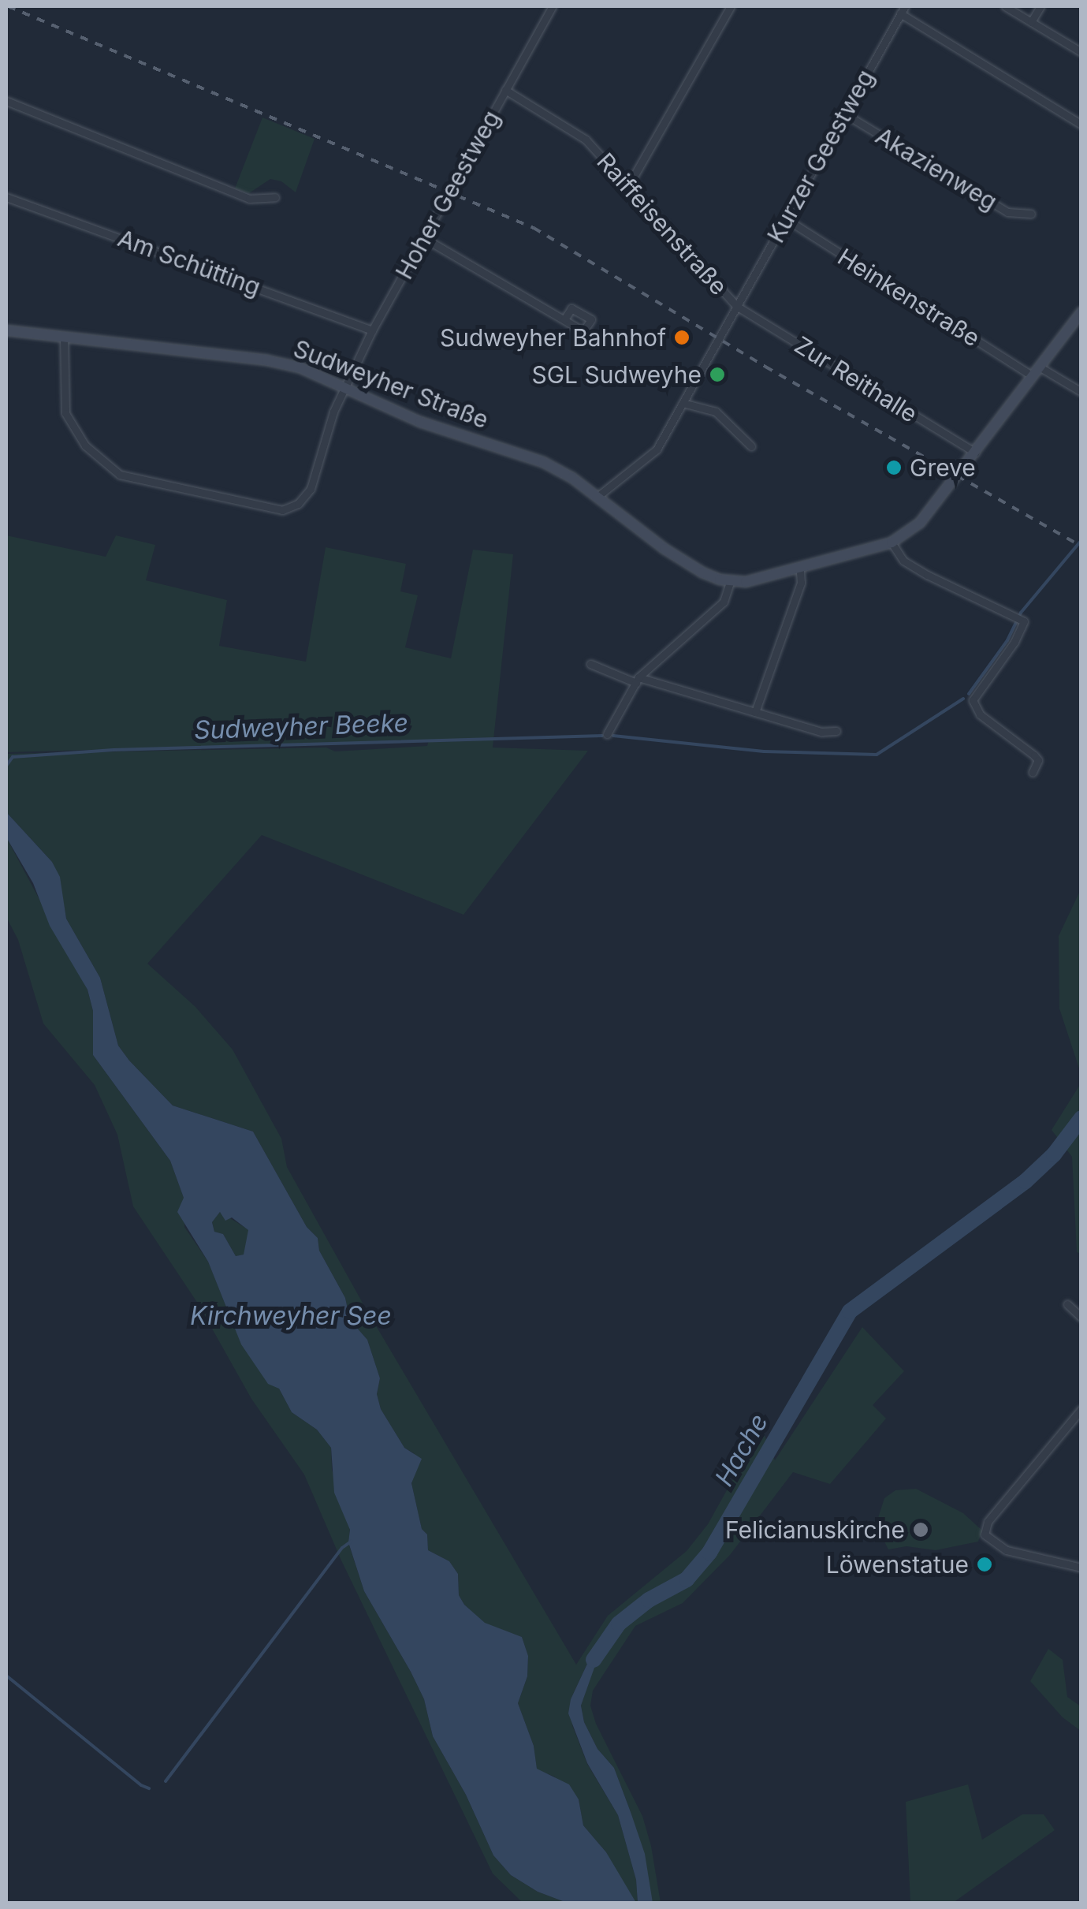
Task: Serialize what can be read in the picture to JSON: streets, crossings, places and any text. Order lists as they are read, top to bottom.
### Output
{
  "streets": {
    "street": [
      "Kurzer Geestweg",
      "Akazienweg",
      "Hoher Geestweg",
      "Raiffeisenstraße",
      "Am Schütting",
      "Heinkenstraße",
      "Zur Reithalle",
      "Sudweyher Straße"
    ]
  },
  "crossings": [
    ["Kurzer Geestweg", "Akazienweg"],
    ["Kurzer Geestweg", "Raiffeisenstraße"],
    ["Kurzer Geestweg", "Heinkenstraße"],
    ["Kurzer Geestweg", "Zur Reithalle"],
    ["Hoher Geestweg", "Raiffeisenstraße"],
    ["Hoher Geestweg", "Am Schütting"],
    ["Hoher Geestweg", "Sudweyher Straße"],
    ["Raiffeisenstraße", "Zur Reithalle"],
    ["Raiffeisenstraße", "Sudweyher Straße"],
    ["Heinkenstraße", "Sudweyher Straße"],
    ["Zur Reithalle", "Sudweyher Straße"]
  ],
  "water": ["Sudweyher Beeke", "Kirchweyher See", "Hache"],
  "places": [
    "Sudweyher Bahnhof",
    "SGL Sudweyhe",
    "Greve",
    "Felicianuskirche",
    "Löwenstatue"
  ]
}
